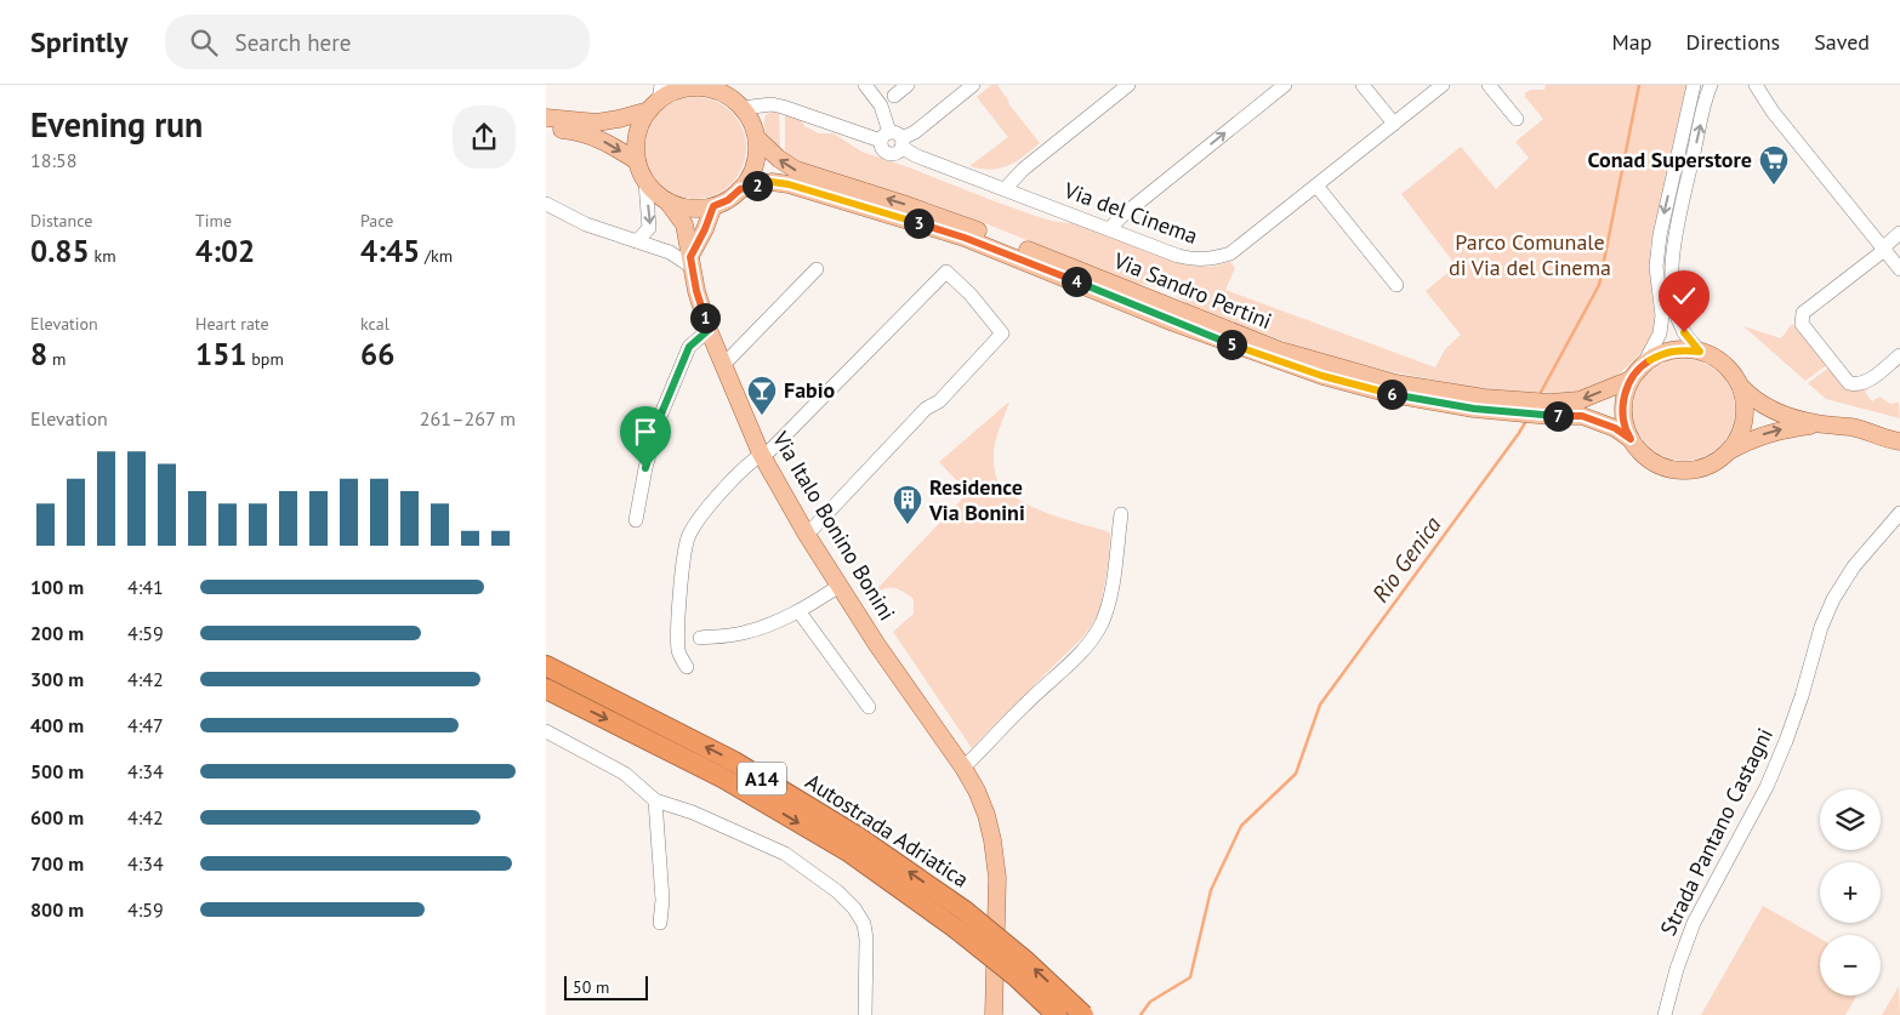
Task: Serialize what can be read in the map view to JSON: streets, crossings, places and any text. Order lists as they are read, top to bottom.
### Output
{
  "streets": {
    "highway": ["A14", "Autostrada Adriatica"],
    "main road": ["Via Sandro Pertini", "Via Italo Bonino Bonini"],
    "street": ["Via del Cinema", "Strada Pantano Castagni"]
  },
  "crossings": [
    ["Via del Cinema", "Via Sandro Pertini"],
    ["Via del Cinema", "Via Italo Bonino Bonini"],
    ["Via Sandro Pertini", "Via Italo Bonino Bonini"]
  ],
  "water": ["Rio Genica"],
  "parks": ["Parco Comunale di Via del Cinema"],
  "places": {
    "supermarket": ["Conad Superstore"],
    "bar": ["Fabio"],
    "building": ["Residence Via Bonini"]
  },
  "scale_bar": "50 m",
  "page": {
    "header": "Sprintly",
    "search": "Search here",
    "nav": ["Map", "Directions", "Saved"],
    "heading": ["Evening run", "18:58"],
    "pins": [
      "2",
      "3",
      "4",
      "1",
      "5",
      "6",
      "7"
    ],
    "stats": [
      ["Distance", "0.85 km"],
      ["Time", "4:02"],
      ["Pace", "4:45 /km"],
      ["Elevation", "8 m"],
      ["Heart rate", "151 bpm"],
      ["kcal", "66"]
    ],
    "chart": ["Elevation", "261–267 m"],
    "list": [
      {
        "name": "100 m",
        "note": "4:41"
      },
      {
        "name": "200 m",
        "note": "4:59"
      },
      {
        "name": "300 m",
        "note": "4:42"
      },
      {
        "name": "400 m",
        "note": "4:47"
      },
      {
        "name": "500 m",
        "note": "4:34"
      },
      {
        "name": "600 m",
        "note": "4:42"
      },
      {
        "name": "700 m",
        "note": "4:34"
      },
      {
        "name": "800 m",
        "note": "4:59"
      }
    ],
    "map_buttons": ["+", "−"],
    "scale": "50 m"
  }
}
